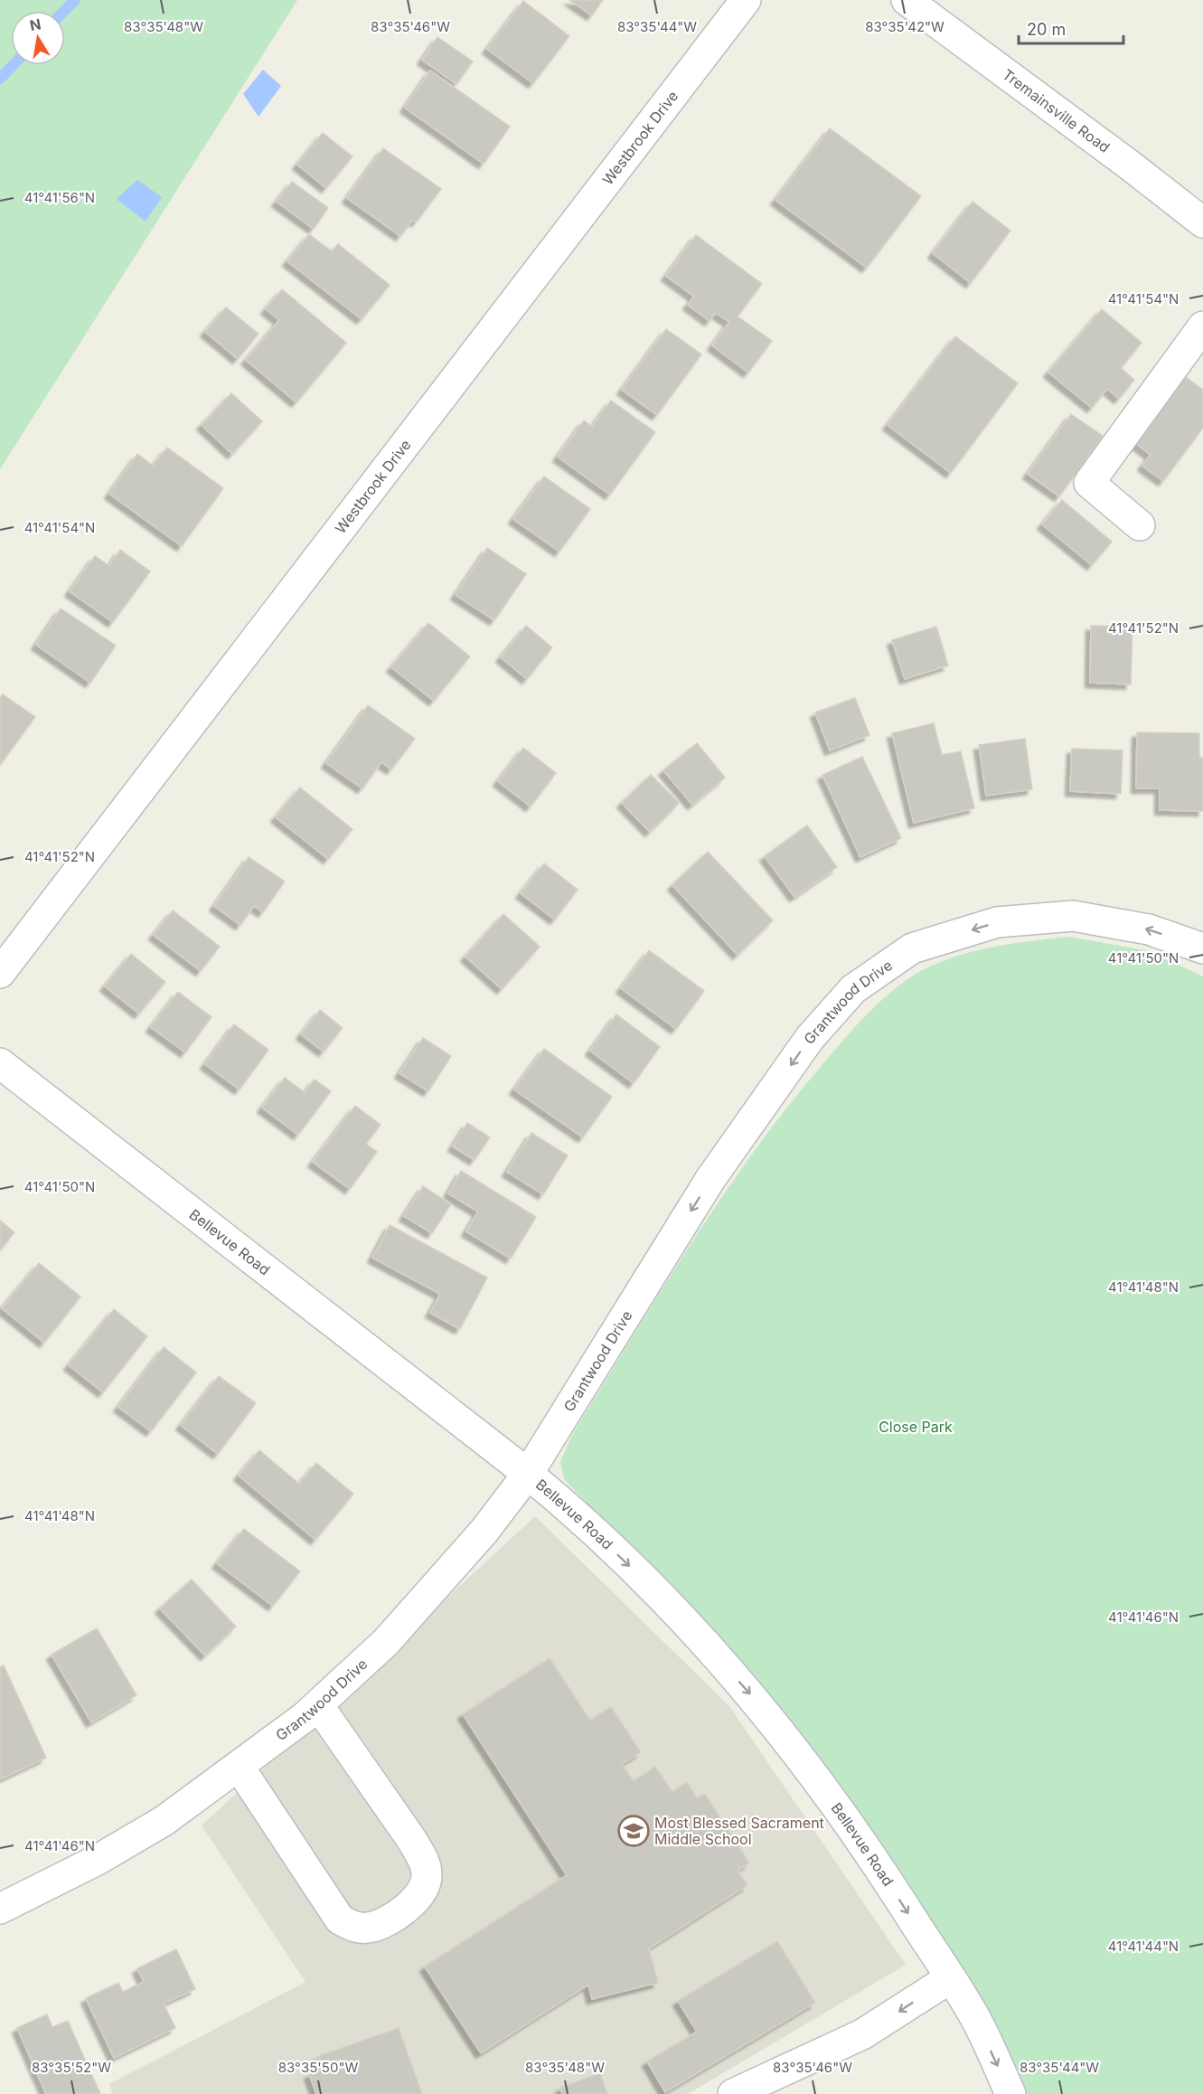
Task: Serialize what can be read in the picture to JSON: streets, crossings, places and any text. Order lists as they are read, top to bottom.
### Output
{
  "streets": {
    "street": [
      "Tremainsville Road",
      "Westbrook Drive",
      "Grantwood Drive",
      "Bellevue Road"
    ]
  },
  "crossings": [
    ["Grantwood Drive", "Bellevue Road"]
  ],
  "one_way": ["Grantwood Drive", "Bellevue Road"],
  "parks": ["Close Park"],
  "places": {
    "school or university": ["Most Blessed Sacrament Middle School"]
  },
  "scale_bar": "20 m",
  "north": "top",
  "coordinates": [
    "83°35'48\"W",
    "83°35'46\"W",
    "83°35'44\"W",
    "83°35'42\"W",
    "41°41'56\"N",
    "41°41'54\"N",
    "41°41'52\"N",
    "41°41'50\"N",
    "41°41'48\"N",
    "41°41'46\"N",
    "41°41'44\"N",
    "83°35'52\"W",
    "83°35'50\"W"
  ]
}
